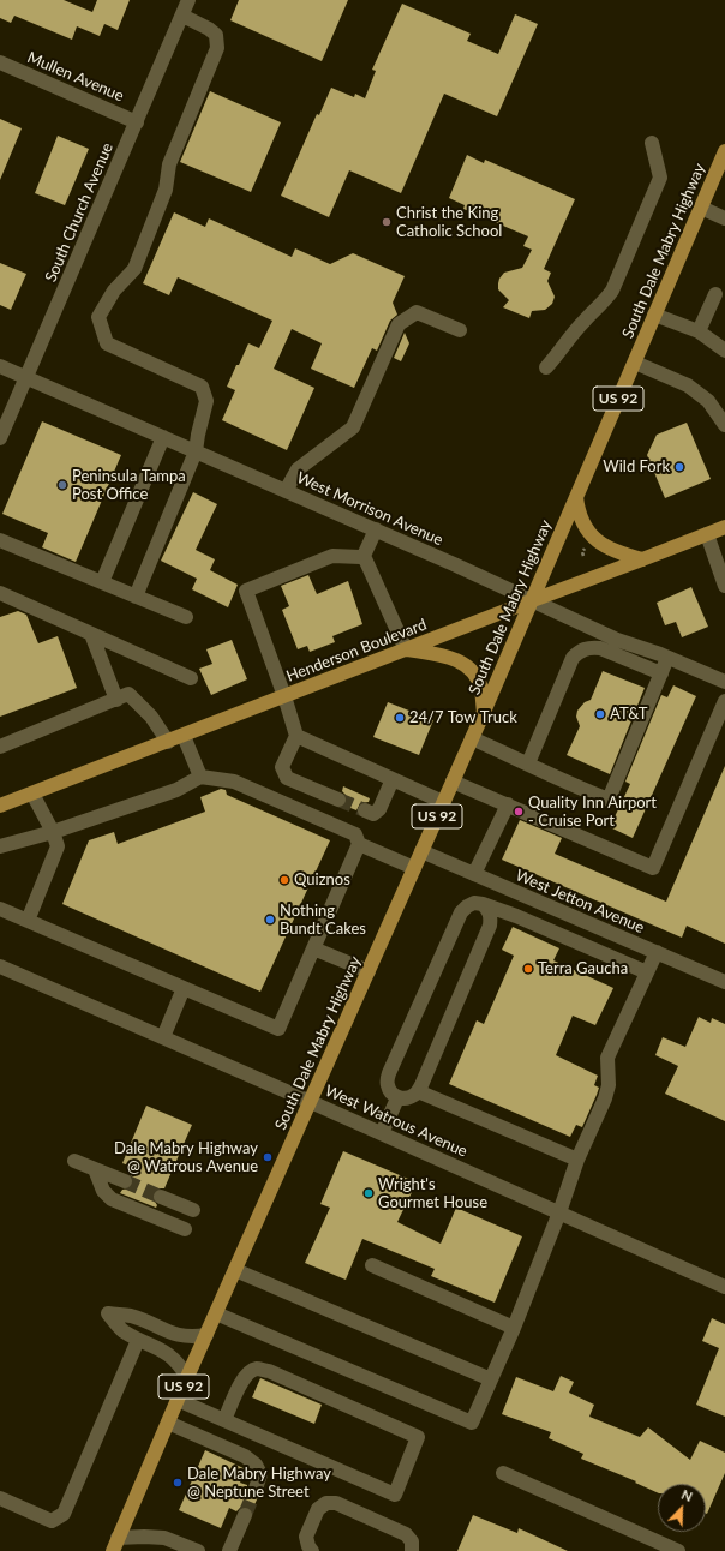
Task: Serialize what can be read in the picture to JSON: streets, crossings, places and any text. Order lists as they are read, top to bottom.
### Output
{
  "streets": {
    "main road": ["South Dale Mabry Highway", "US 92", "Henderson Boulevard"],
    "street": [
      "Mullen Avenue",
      "South Church Avenue",
      "West Morrison Avenue",
      "West Jetton Avenue",
      "West Watrous Avenue"
    ]
  },
  "crossings": [
    ["Mullen Avenue", "South Church Avenue"],
    ["South Church Avenue", "West Morrison Avenue"],
    ["South Dale Mabry Highway", "West Morrison Avenue"],
    ["South Dale Mabry Highway", "Henderson Boulevard"],
    ["South Dale Mabry Highway", "West Jetton Avenue"],
    ["South Dale Mabry Highway", "West Watrous Avenue"],
    ["West Morrison Avenue", "Henderson Boulevard"]
  ],
  "places": [
    "Christ the King Catholic School",
    "Wild Fork",
    "Peninsula Tampa Post Office",
    "AT&T",
    "24/7 Tow Truck",
    "Quality Inn Airport - Cruise Port",
    "Quiznos",
    "Nothing Bundt Cakes",
    "Terra Gaucha",
    "Dale Mabry Highway @ Watrous Avenue",
    "Wright's Gourmet House",
    "Dale Mabry Highway @ Neptune Street"
  ],
  "north": "top right"
}
